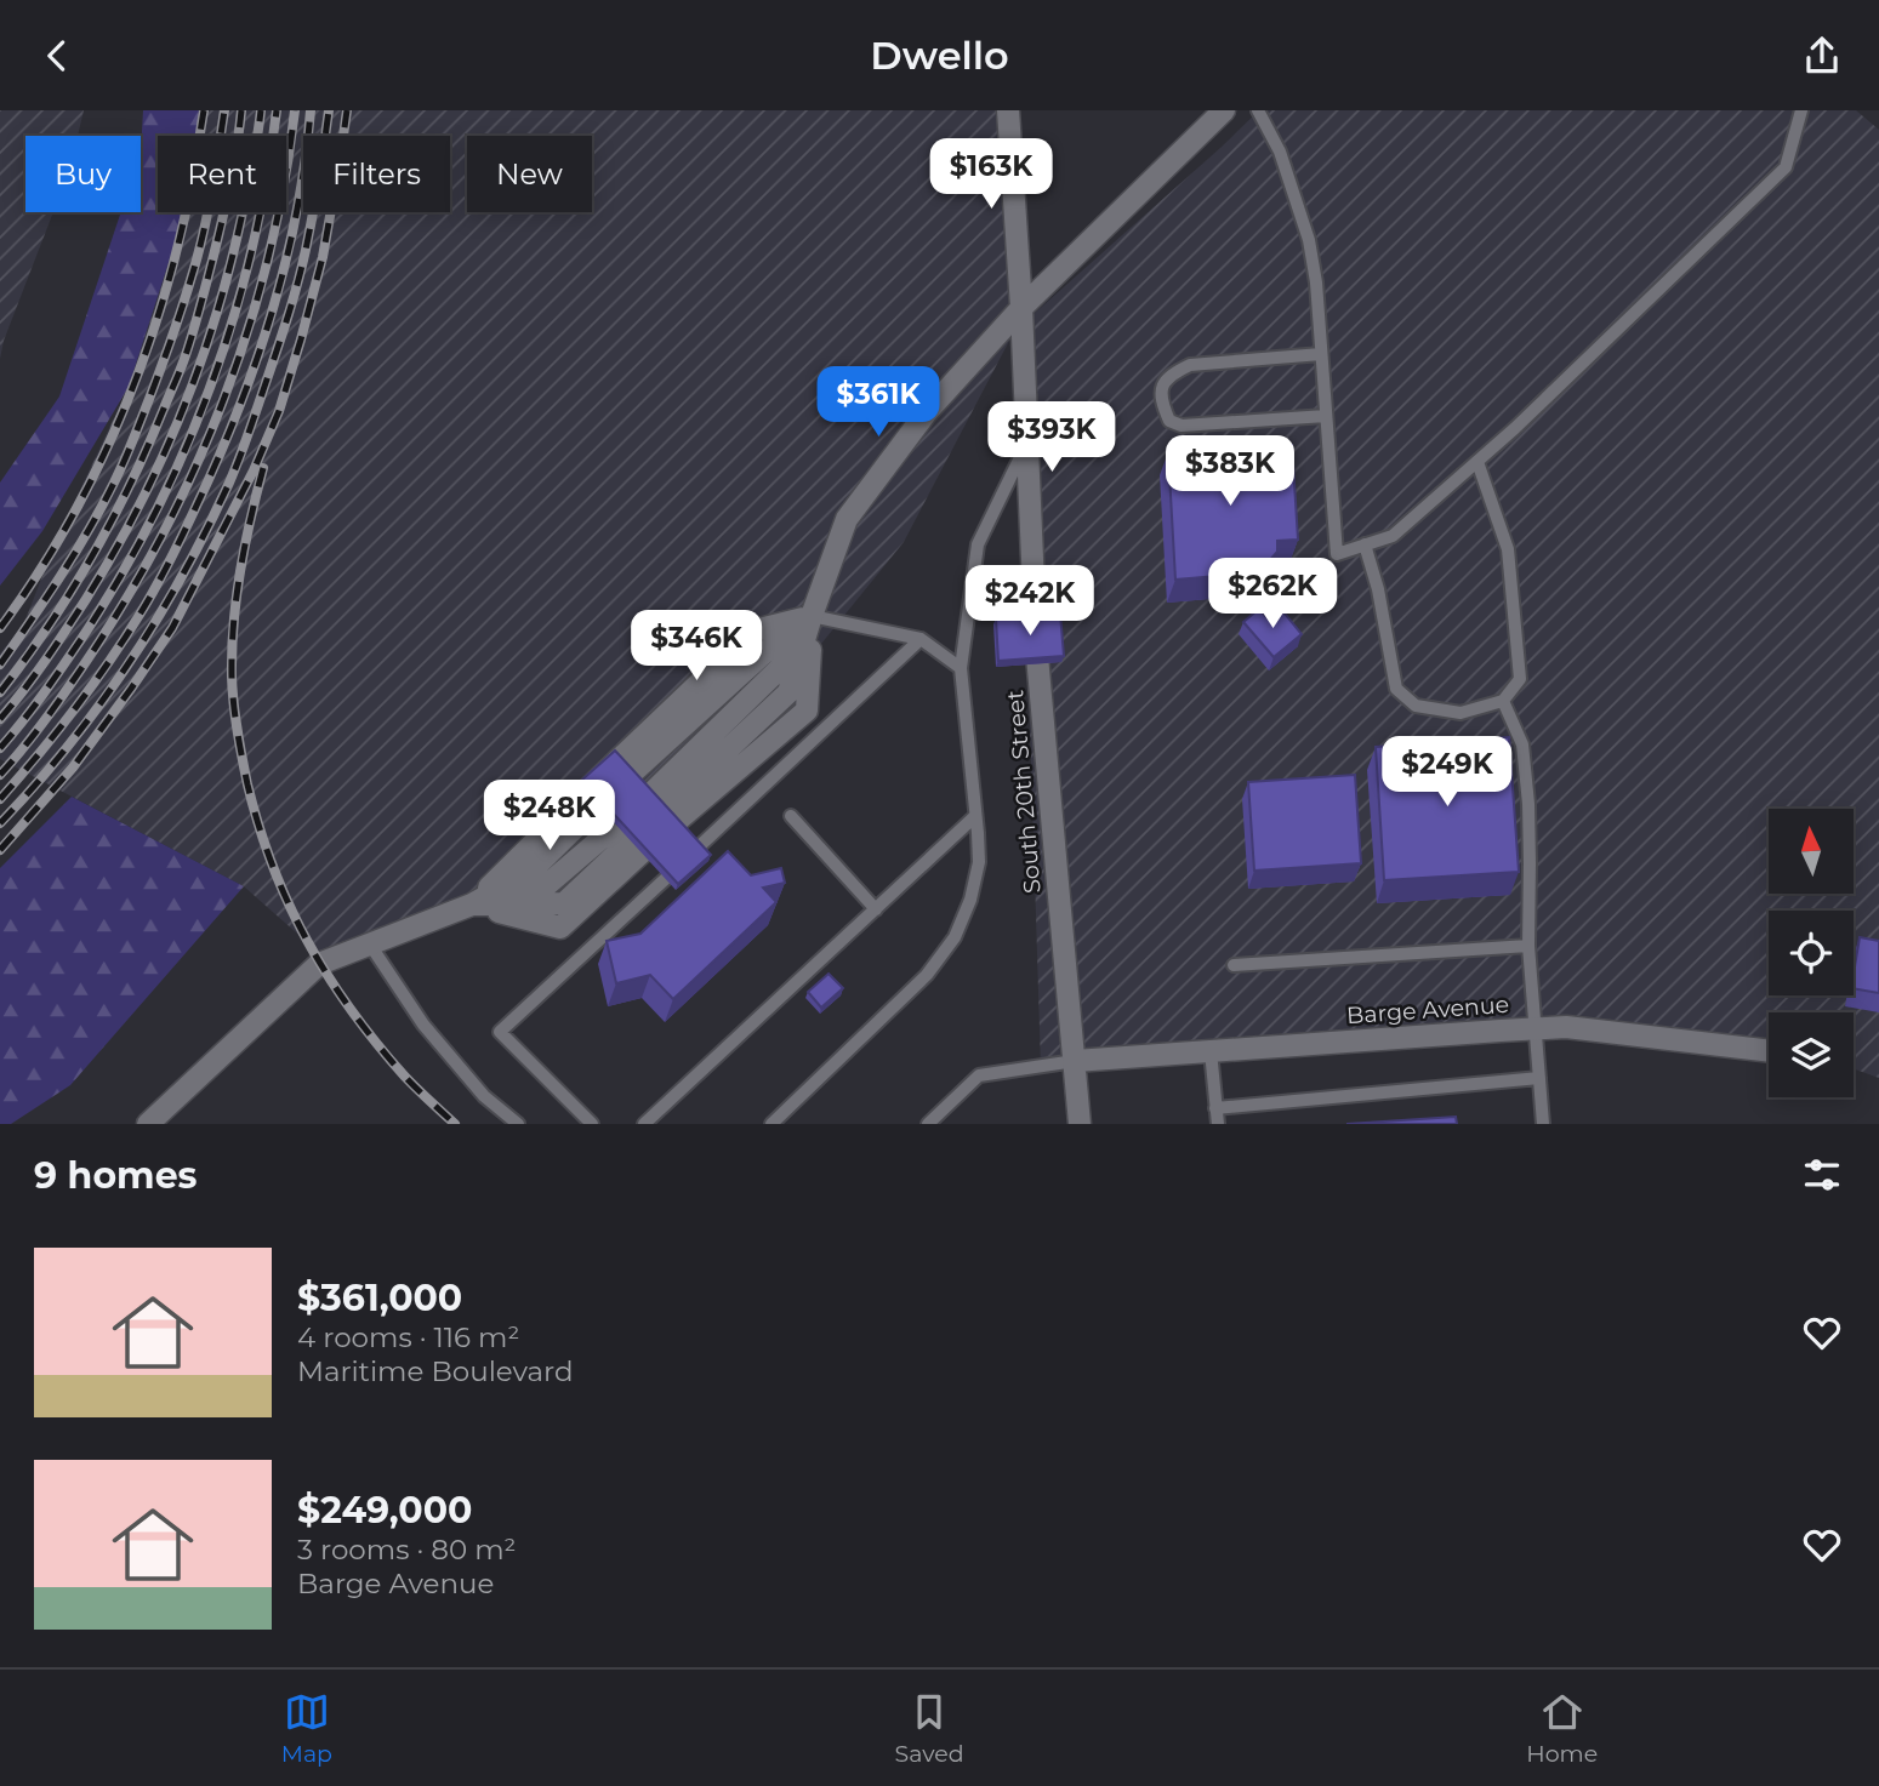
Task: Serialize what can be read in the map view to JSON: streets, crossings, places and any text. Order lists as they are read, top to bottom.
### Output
{
  "streets": {
    "street": ["South 20th Street", "Barge Avenue"]
  },
  "crossings": [
    ["South 20th Street", "Barge Avenue"]
  ],
  "north": "top",
  "page": {
    "header": "Dwello",
    "chip": [
      "Buy",
      "Rent",
      "Filters",
      "New"
    ],
    "price": [
      "$163K",
      "$361K",
      "$393K",
      "$383K",
      "$262K",
      "$242K",
      "$346K",
      "$249K",
      "$248K"
    ],
    "heading": "9 homes",
    "list": [
      {
        "name": "$361,000",
        "note": "4 rooms · 116 m² · Maritime Boulevard"
      },
      {
        "name": "$249,000",
        "note": "3 rooms · 80 m² · Barge Avenue"
      }
    ],
    "tabs": ["Map", "Saved", "Home"]
  }
}
